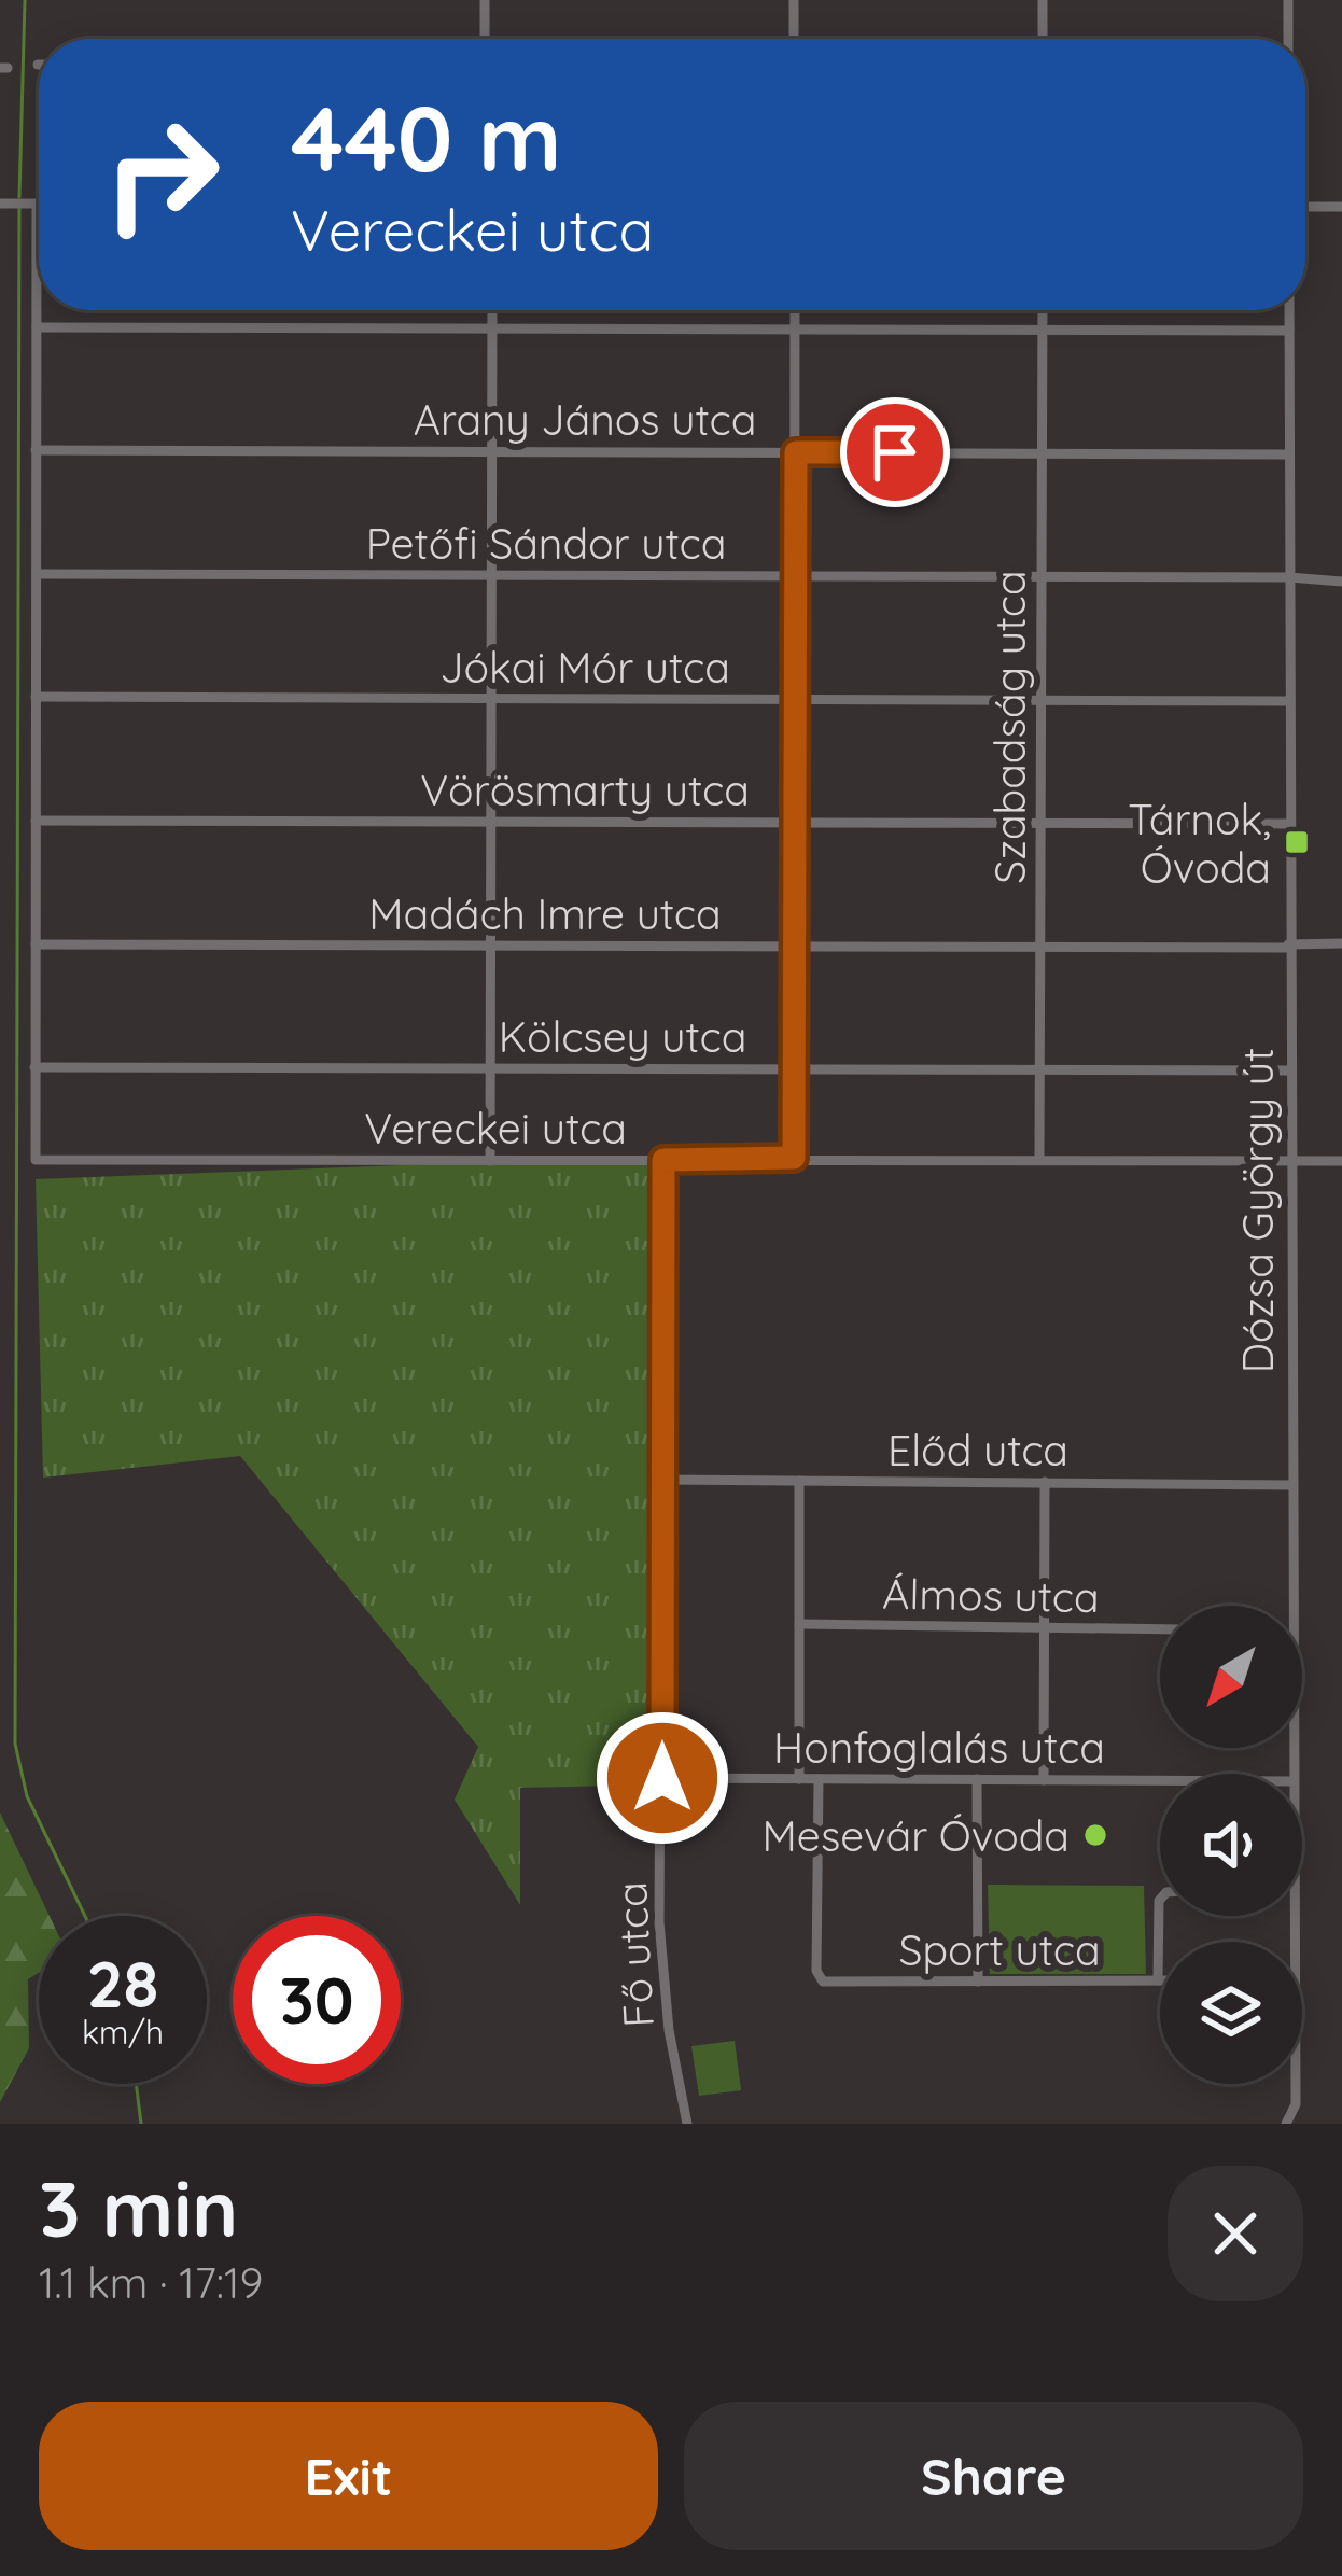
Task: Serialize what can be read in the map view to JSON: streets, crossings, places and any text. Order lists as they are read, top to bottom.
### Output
{
  "streets": {
    "street": [
      "Arany János utca",
      "Petőfi Sándor utca",
      "Jókai Mór utca",
      "Szabadság utca",
      "Vörösmarty utca",
      "Madách Imre utca",
      "Kölcsey utca",
      "Vereckei utca",
      "Dózsa György út",
      "Előd utca",
      "Álmos utca",
      "Honfoglalás utca",
      "Sport utca",
      "Fő utca"
    ]
  },
  "crossings": [
    ["Arany János utca", "Szabadság utca"],
    ["Arany János utca", "Dózsa György út"],
    ["Petőfi Sándor utca", "Szabadság utca"],
    ["Petőfi Sándor utca", "Dózsa György út"],
    ["Jókai Mór utca", "Szabadság utca"],
    ["Jókai Mór utca", "Dózsa György út"],
    ["Szabadság utca", "Vörösmarty utca"],
    ["Szabadság utca", "Madách Imre utca"],
    ["Szabadság utca", "Kölcsey utca"],
    ["Szabadság utca", "Vereckei utca"],
    ["Vörösmarty utca", "Dózsa György út"],
    ["Madách Imre utca", "Dózsa György út"],
    ["Kölcsey utca", "Vereckei utca"],
    ["Kölcsey utca", "Dózsa György út"],
    ["Vereckei utca", "Dózsa György út"],
    ["Vereckei utca", "Fő utca"],
    ["Dózsa György út", "Előd utca"],
    ["Előd utca", "Fő utca"],
    ["Honfoglalás utca", "Sport utca"],
    ["Honfoglalás utca", "Fő utca"]
  ],
  "places": {
    "transit": ["Tárnok, Óvoda"],
    "other": ["Mesevár Óvoda"]
  },
  "north": "bottom left",
  "page": {
    "turn": ["440 m", "Vereckei utca"],
    "speed": "28 km/h",
    "limit": "30",
    "heading": ["3 min", "1.1 km · 17:19"],
    "buttons": ["Exit", "Share"]
  }
}
